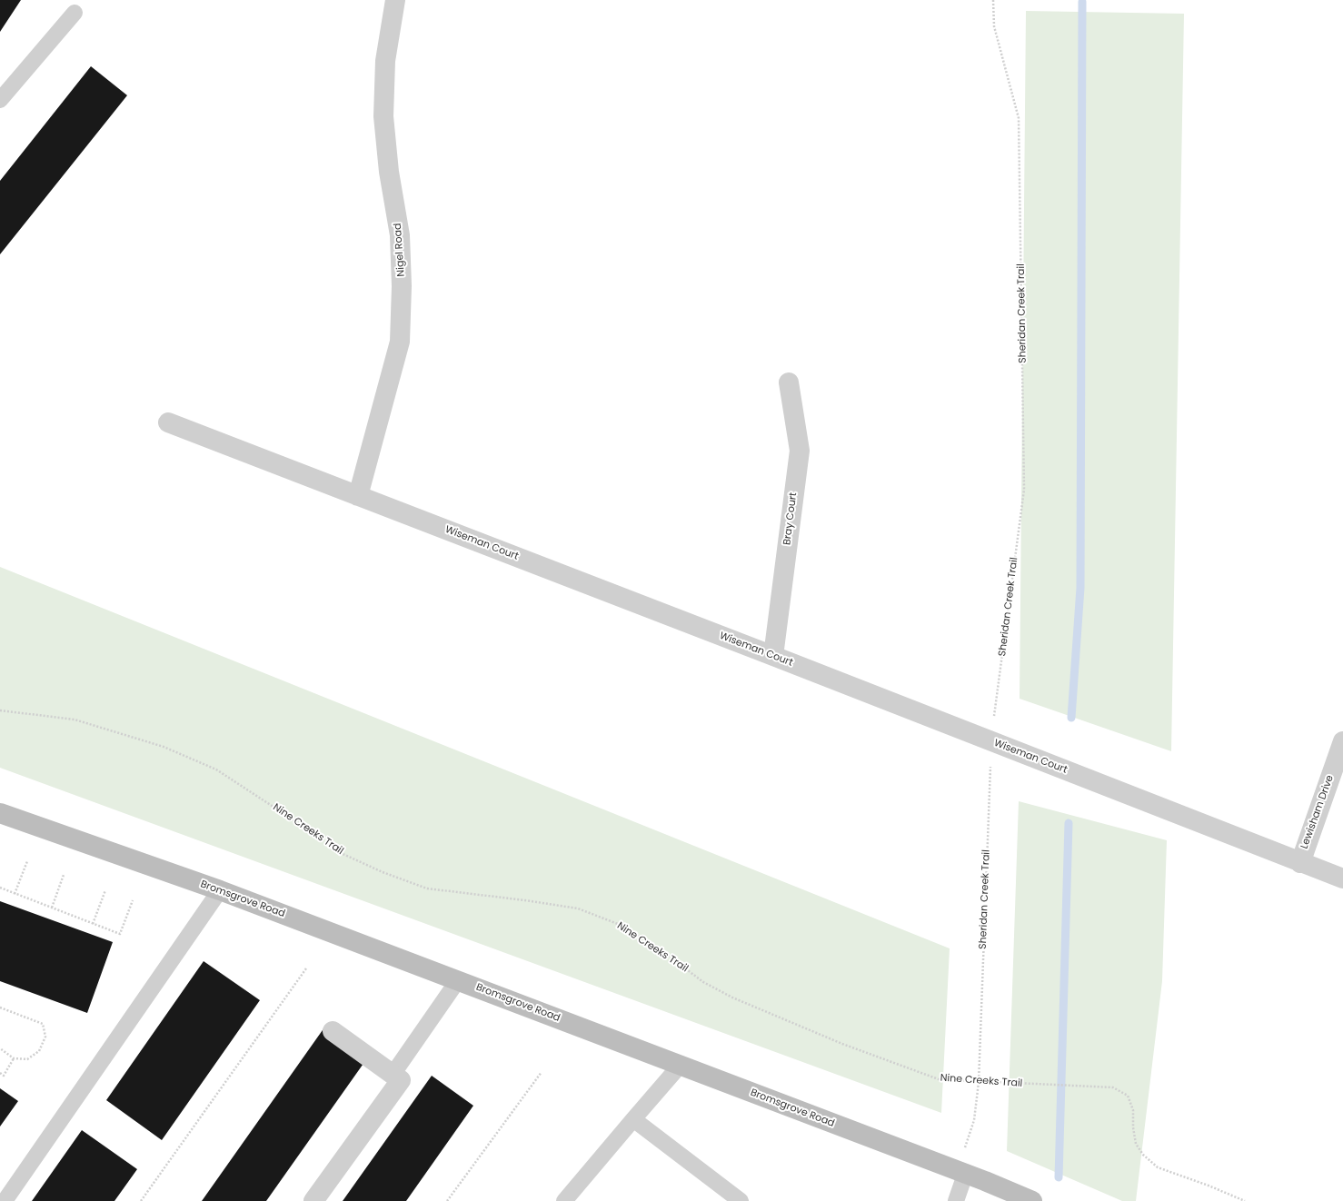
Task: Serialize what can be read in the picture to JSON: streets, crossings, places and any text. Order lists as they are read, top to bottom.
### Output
{
  "streets": {
    "street": [
      "Nigel Road",
      "Bray Court",
      "Wiseman Court",
      "Lewisham Drive",
      "Bromsgrove Road"
    ],
    "path": ["Sheridan Creek Trail", "Nine Creeks Trail"]
  },
  "crossings": [
    ["Nigel Road", "Wiseman Court"],
    ["Sheridan Creek Trail", "Wiseman Court"],
    ["Sheridan Creek Trail", "Nine Creeks Trail"],
    ["Bray Court", "Wiseman Court"],
    ["Wiseman Court", "Lewisham Drive"]
  ]
}
